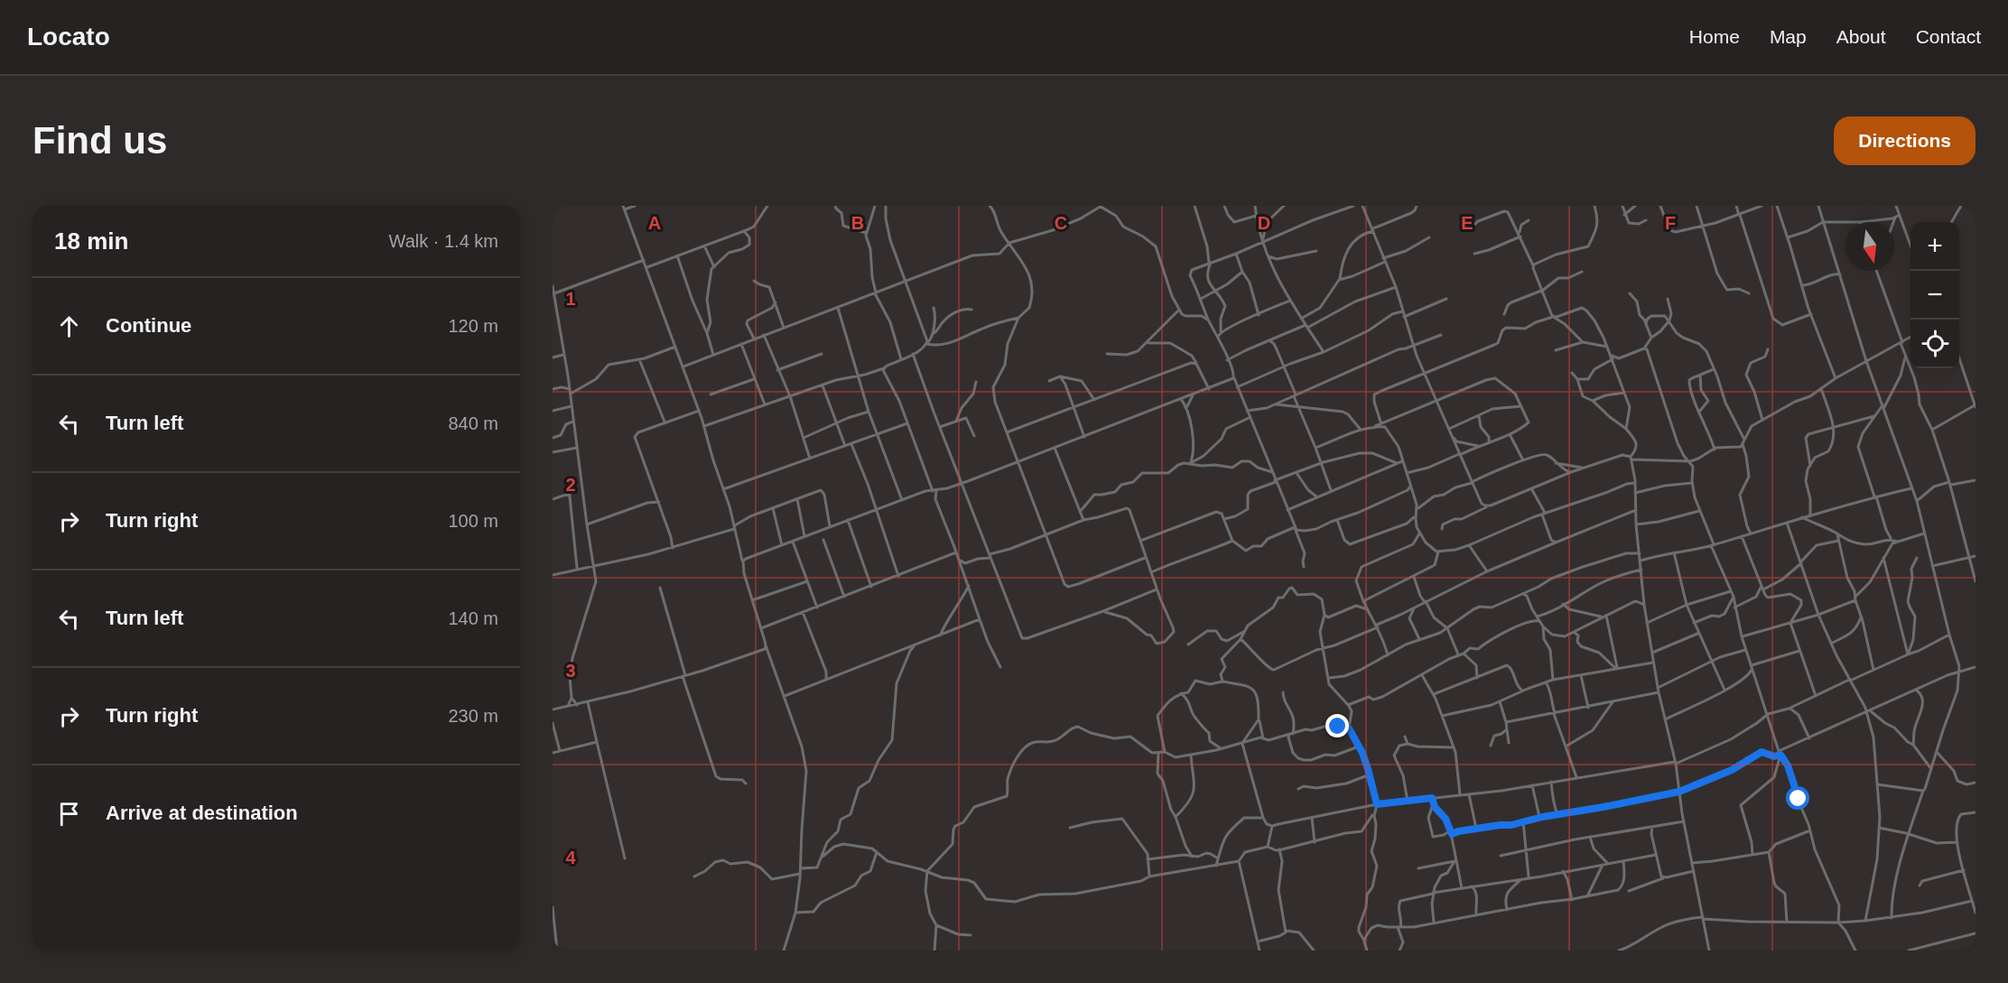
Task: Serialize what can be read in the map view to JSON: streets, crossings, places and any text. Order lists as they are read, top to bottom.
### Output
{
  "north": "bottom",
  "page": {
    "header": "Locato",
    "nav": [
      "Home",
      "Map",
      "About",
      "Contact"
    ],
    "buttons": "Directions",
    "title": "Find us",
    "heading": ["18 min", "Walk · 1.4 km"],
    "map_buttons": ["+", "−"],
    "list": [
      ["Continue", "120 m"],
      ["Turn left", "840 m"],
      ["Turn right", "100 m"],
      ["Turn left", "140 m"],
      ["Turn right", "230 m"],
      "Arrive at destination"
    ]
  },
  "grid": {
    "columns": [
      "A",
      "B",
      "C",
      "D",
      "E",
      "F"
    ],
    "rows": [
      "1",
      "2",
      "3",
      "4"
    ]
  }
}
